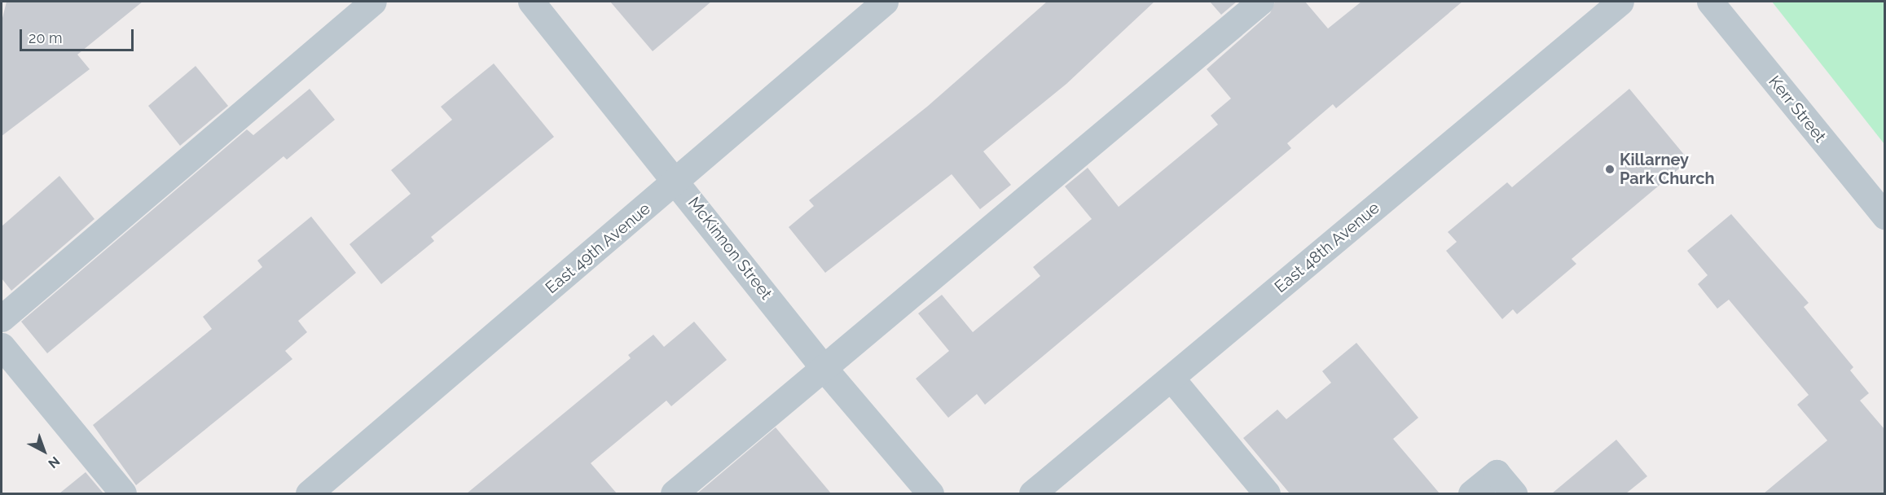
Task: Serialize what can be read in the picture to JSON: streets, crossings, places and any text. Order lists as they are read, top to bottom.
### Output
{
  "streets": {
    "street": [
      "Kerr Street",
      "East 48th Avenue",
      "East 49th Avenue",
      "McKinnon Street"
    ]
  },
  "crossings": [
    ["East 49th Avenue", "McKinnon Street"]
  ],
  "places": ["Killarney Park Church"],
  "scale_bar": "20 m",
  "north": "bottom right"
}
